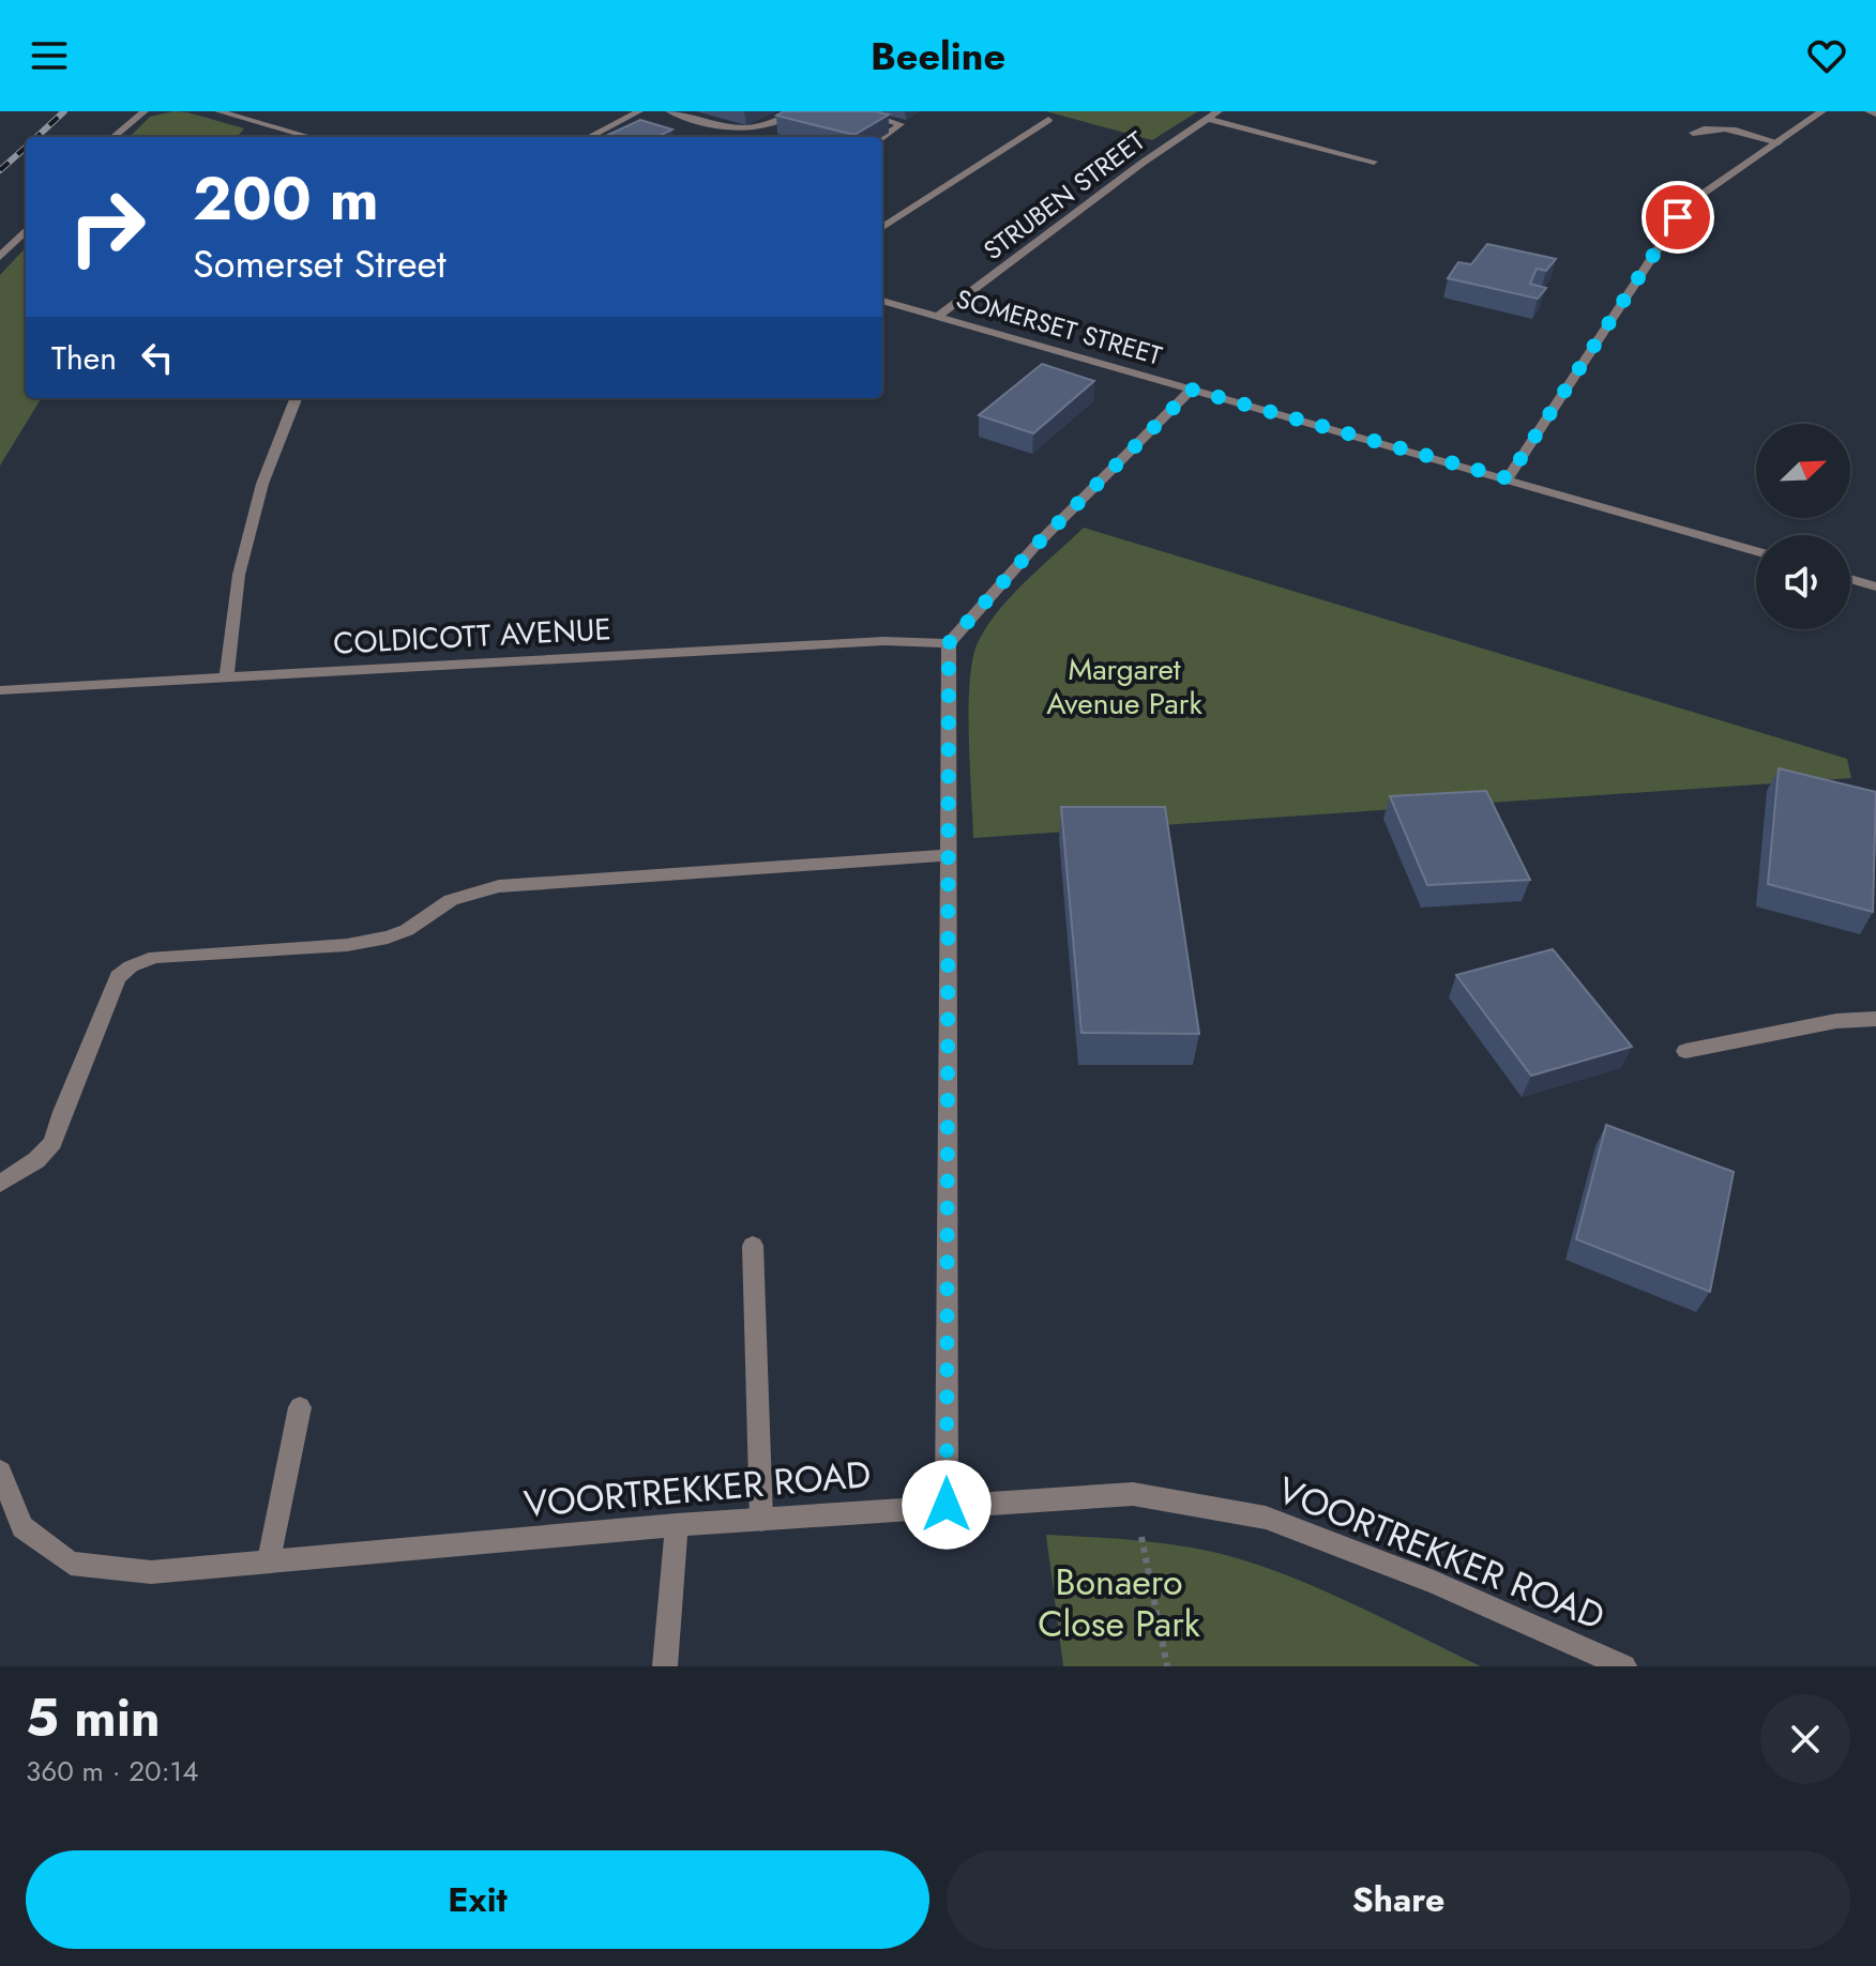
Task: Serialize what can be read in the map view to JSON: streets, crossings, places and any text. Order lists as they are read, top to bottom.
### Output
{
  "streets": {
    "street": [
      "STRUBEN STREET",
      "SOMERSET STREET",
      "COLDICOTT AVENUE",
      "VOORTREKKER ROAD"
    ]
  },
  "crossings": [
    ["STRUBEN STREET", "SOMERSET STREET"]
  ],
  "parks": ["Margaret Avenue Park", "Bonaero Close Park"],
  "north": "top right",
  "page": {
    "header": "Beeline",
    "turn": ["200 m", "Somerset Street"],
    "then": "Then",
    "heading": ["5 min", "360 m · 20:14"],
    "buttons": ["Exit", "Share"]
  }
}
